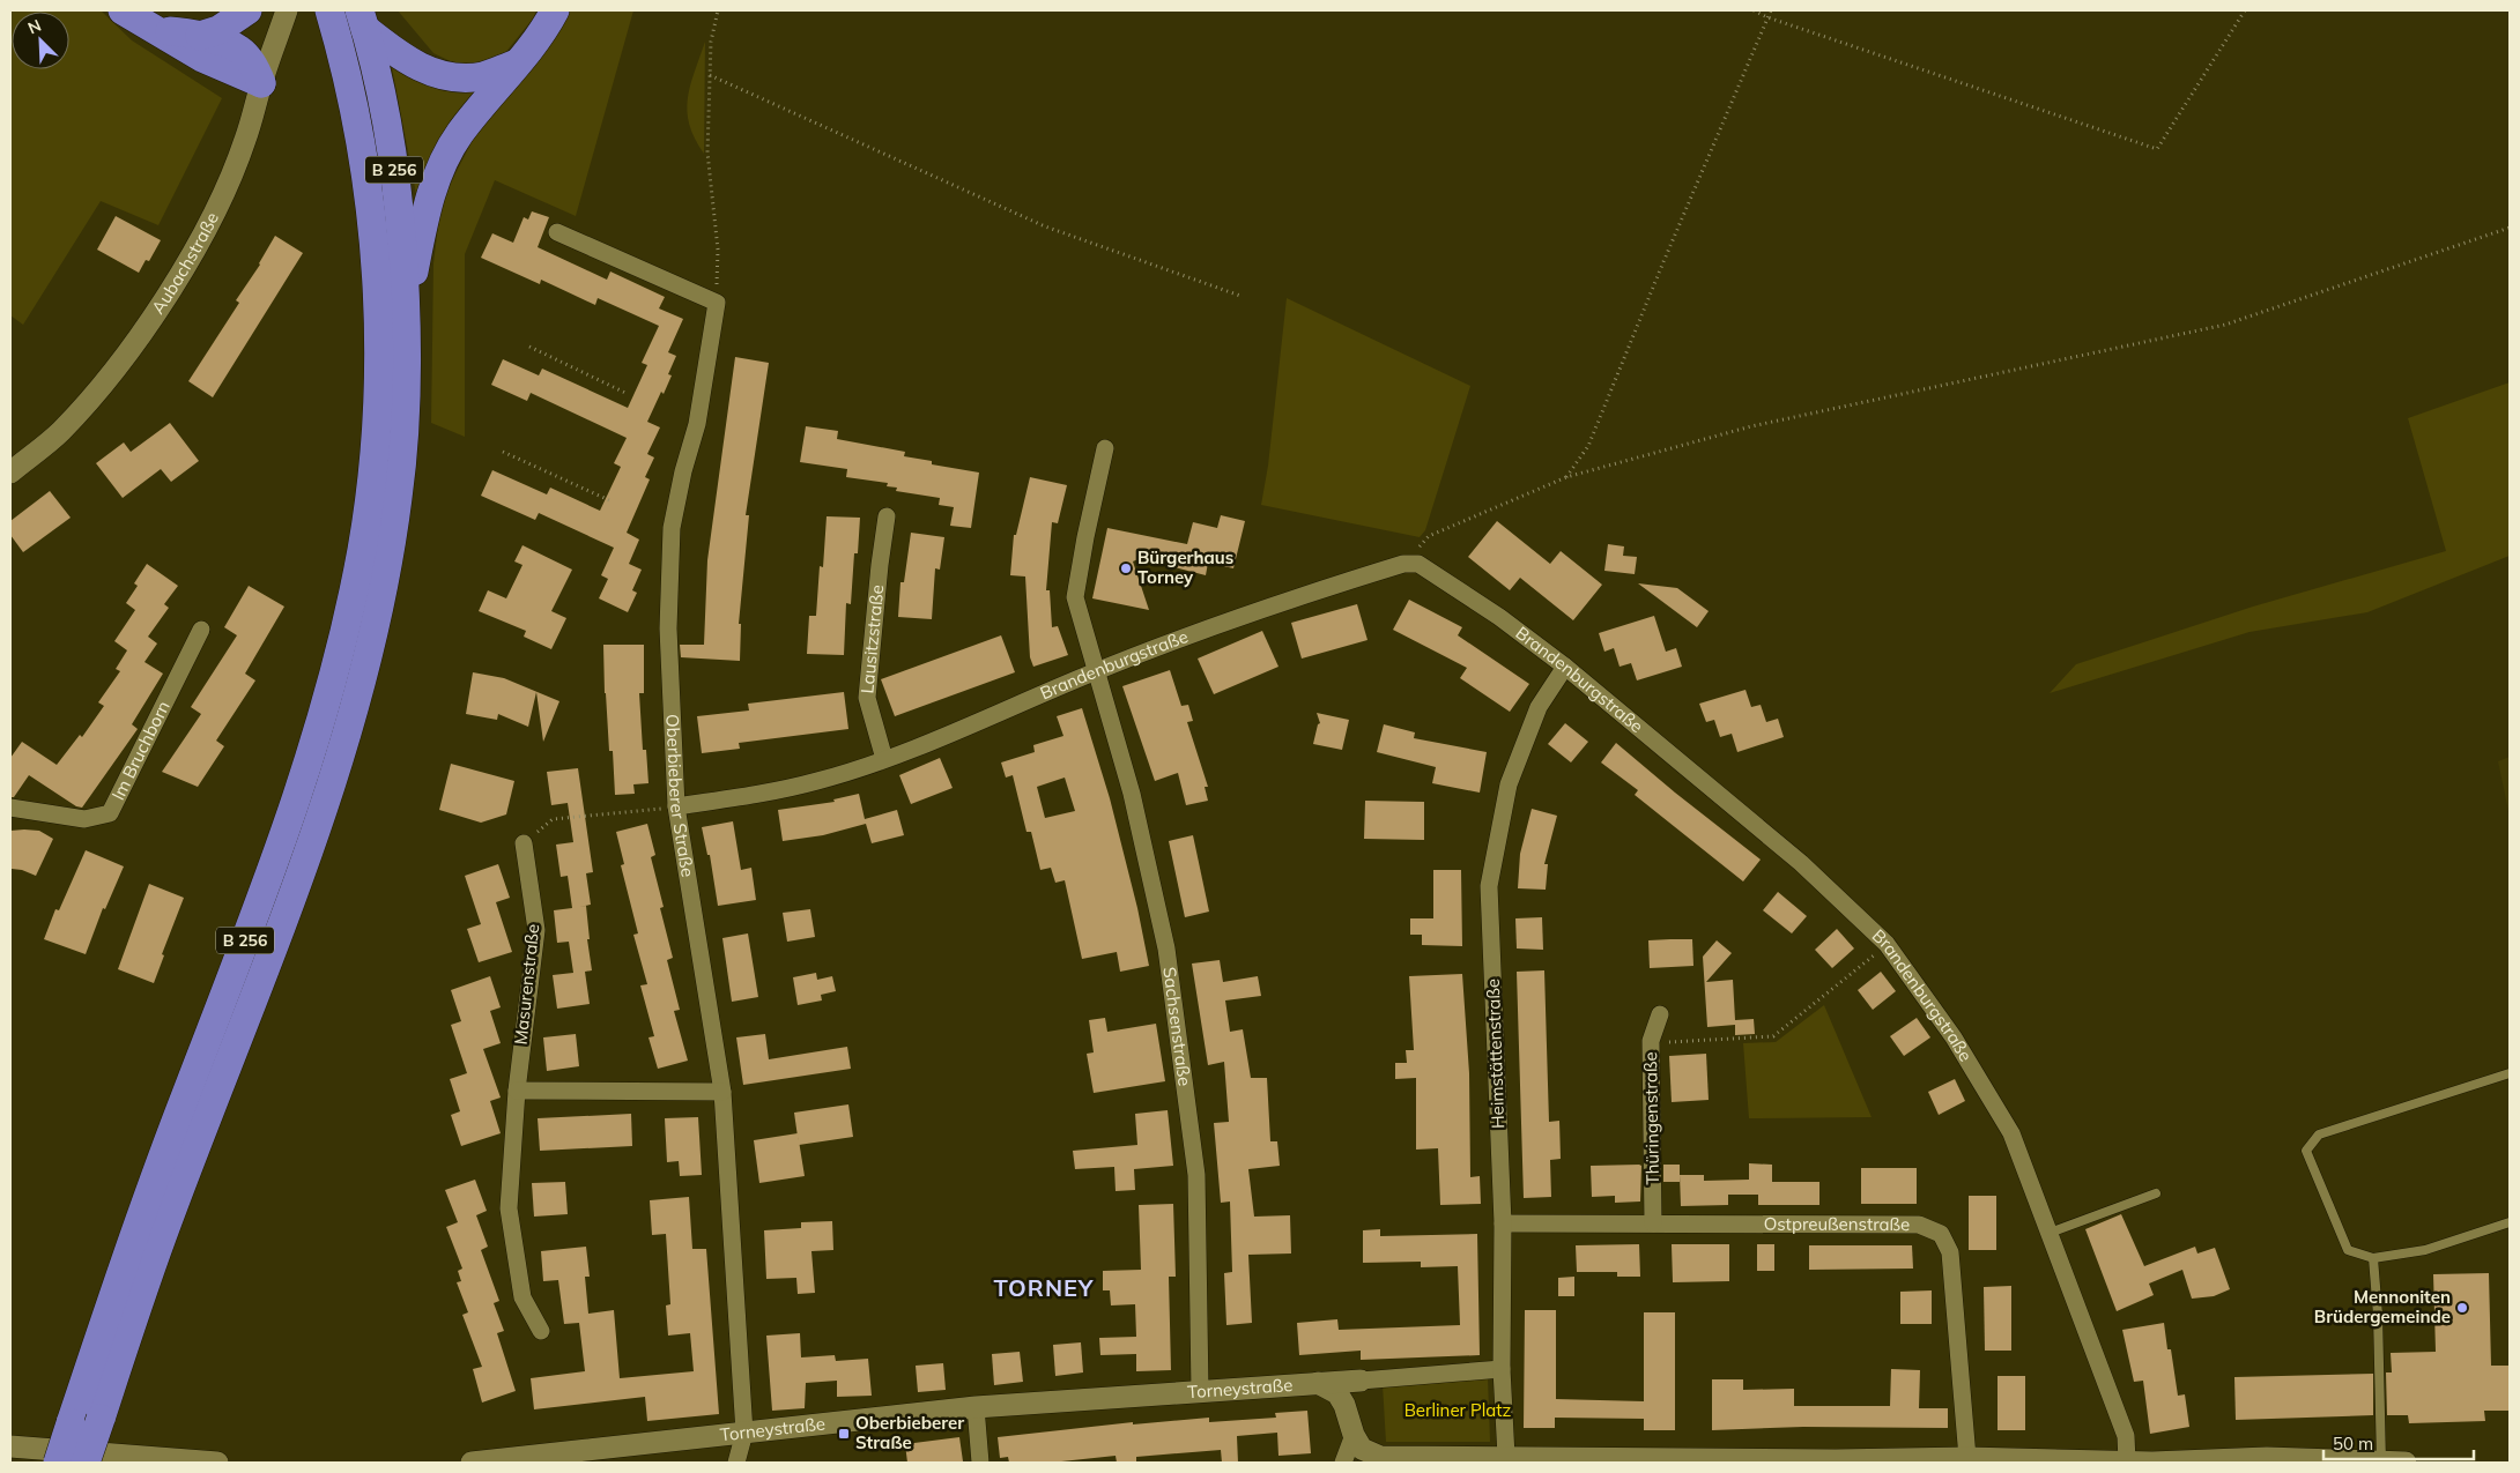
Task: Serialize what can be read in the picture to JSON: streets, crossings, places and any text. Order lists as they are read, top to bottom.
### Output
{
  "streets": {
    "highway": ["B 256"],
    "street": [
      "Aubachstraße",
      "Lausitzstraße",
      "Brandenburgstraße",
      "Im Bruchborn",
      "Oberbieberer Straße",
      "Masurenstraße",
      "Sachsenstraße",
      "Heimstättenstraße",
      "Thüringenstraße",
      "Ostpreußenstraße",
      "Torneystraße"
    ]
  },
  "crossings": [
    ["Lausitzstraße", "Brandenburgstraße"],
    ["Brandenburgstraße", "Oberbieberer Straße"],
    ["Brandenburgstraße", "Sachsenstraße"],
    ["Brandenburgstraße", "Heimstättenstraße"],
    ["Oberbieberer Straße", "Torneystraße"],
    ["Sachsenstraße", "Torneystraße"],
    ["Heimstättenstraße", "Ostpreußenstraße"],
    ["Heimstättenstraße", "Torneystraße"],
    ["Thüringenstraße", "Ostpreußenstraße"]
  ],
  "districts": ["TORNEY"],
  "parks": ["Berliner Platz"],
  "places": {
    "other": ["Bürgerhaus Torney", "Mennoniten Brüdergemeinde"],
    "transit": ["Oberbieberer Straße"]
  },
  "scale_bar": "50 m",
  "north": "top left"
}
